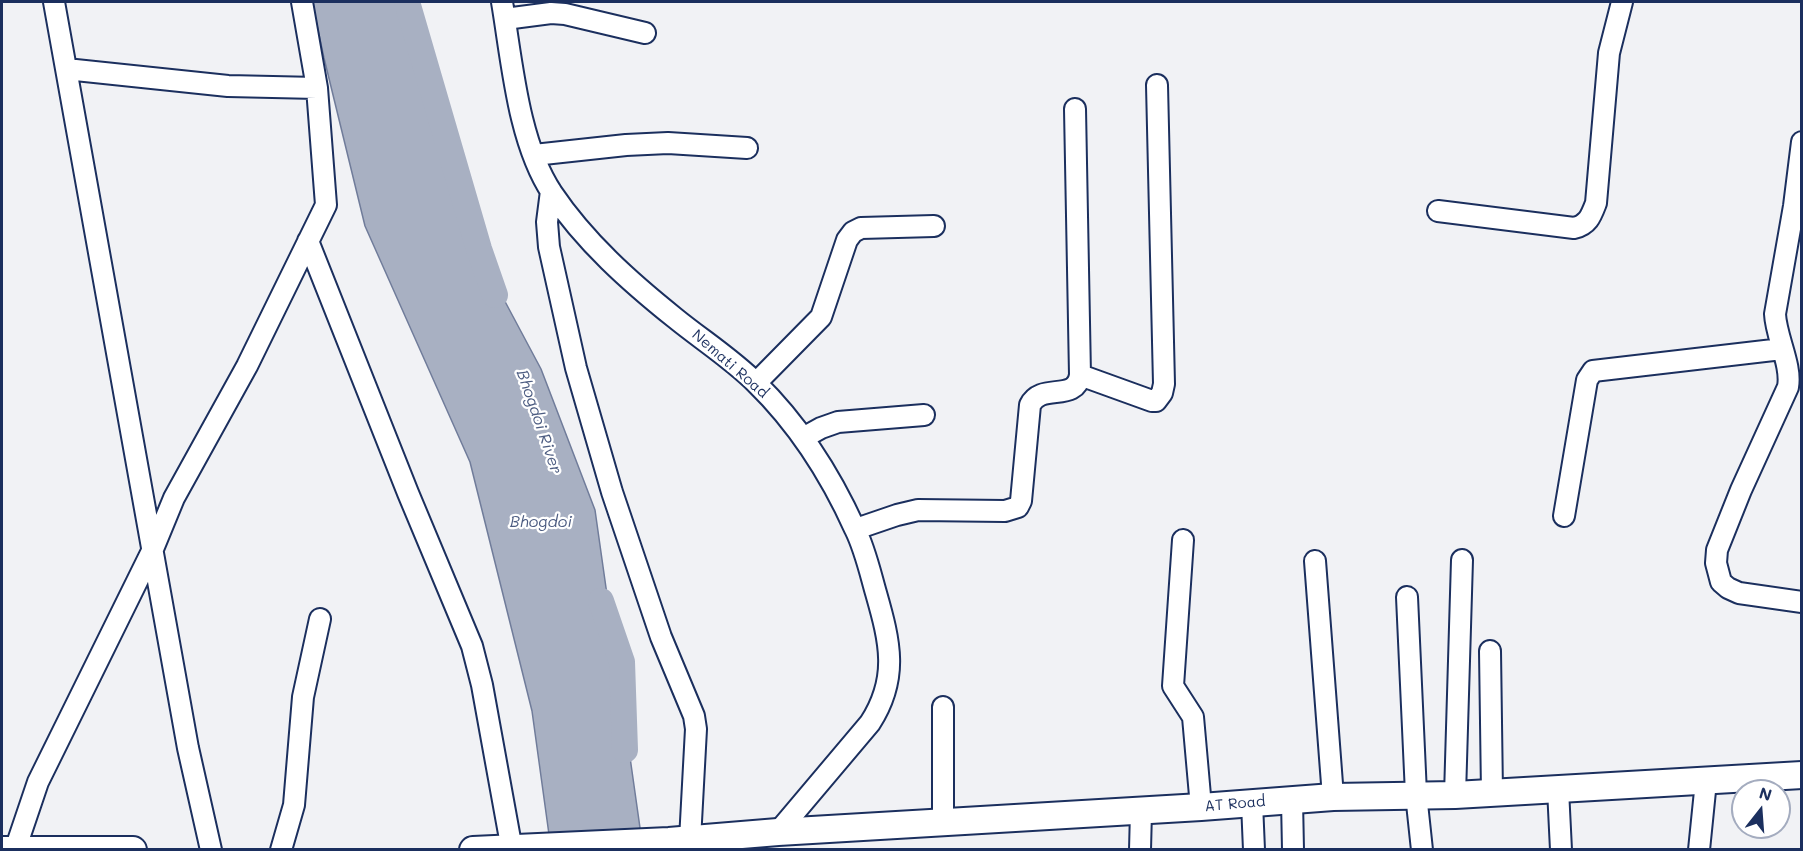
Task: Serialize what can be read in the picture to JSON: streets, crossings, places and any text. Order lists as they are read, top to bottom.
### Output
{
  "streets": {
    "main road": ["AT Road"],
    "street": ["Nemati Road"]
  },
  "crossings": [
    ["Nemati Road", "AT Road"]
  ],
  "water": ["Bhogdoi River", "Bhogdoi"],
  "north": "top"
}
